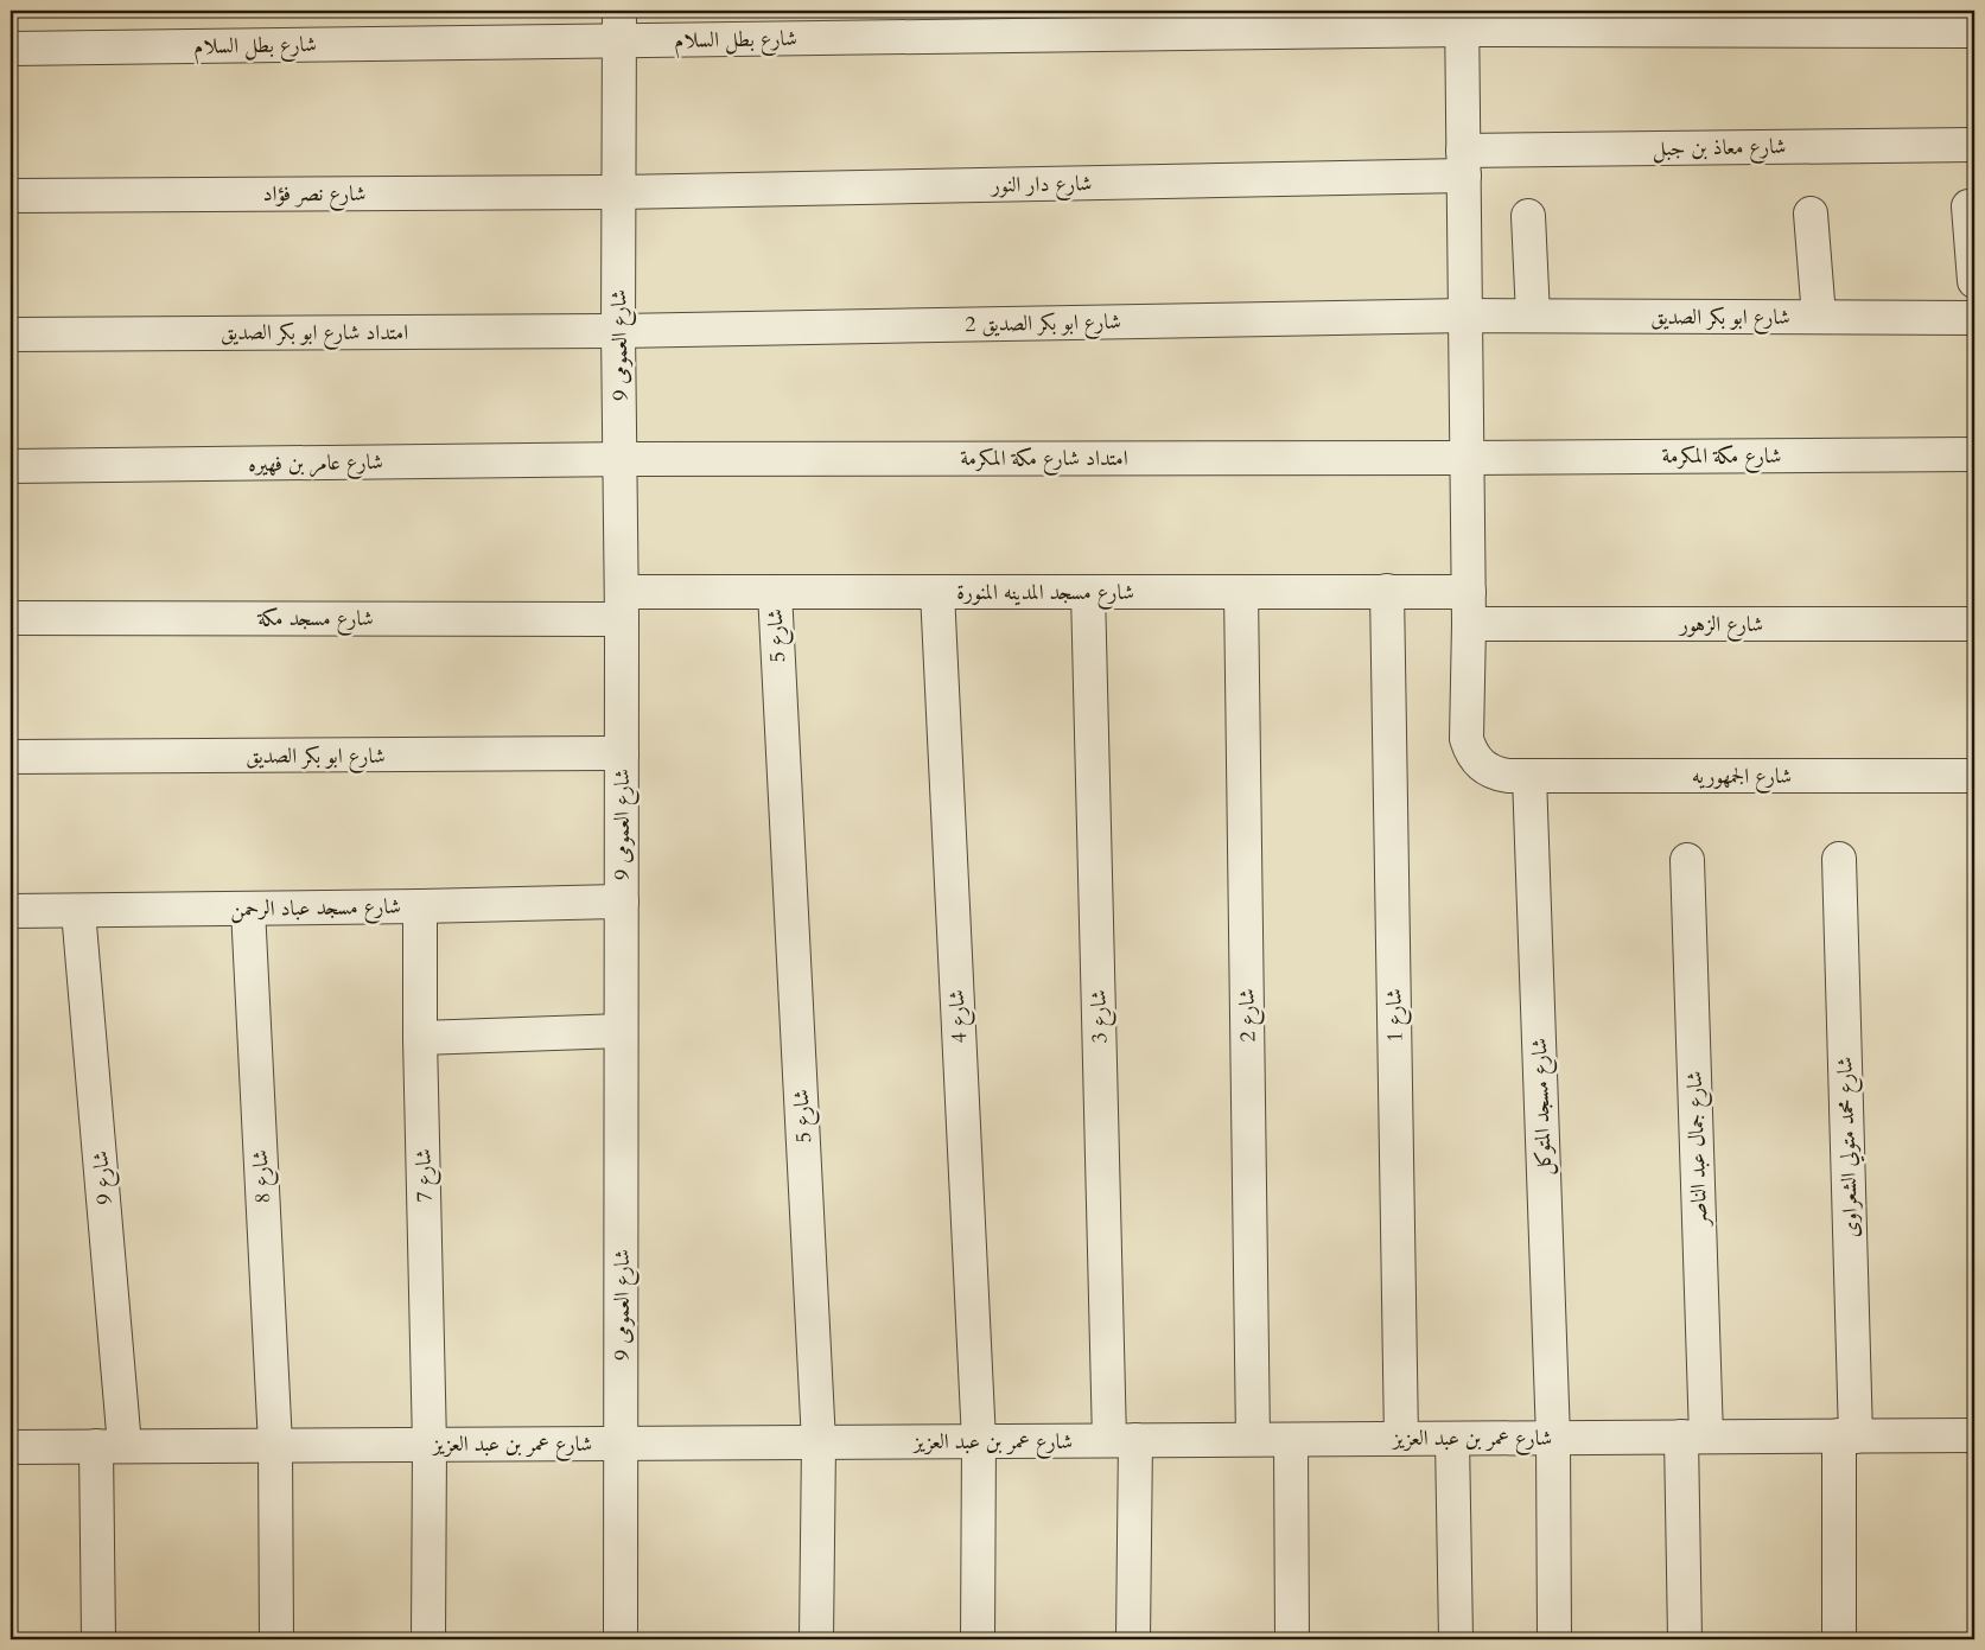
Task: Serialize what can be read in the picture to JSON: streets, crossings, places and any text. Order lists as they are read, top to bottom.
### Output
{
  "streets": {
    "street": [
      "شارع بطل السلام",
      "شارع معاذ بن جبل",
      "شارع دار النور",
      "شارع نصر فؤاد",
      "شارع ابو بكر الصديق",
      "شارع ابو بكر الصديق 2",
      "امتداد شارع ابو بكر الصديق",
      "شارع العمومى 9",
      "شارع مكة المكرمة",
      "امتداد شارع مكة المكرمة",
      "شارع عامر بن فهيره",
      "شارع مسجد المدينه المنورة",
      "شارع مسجد مكة",
      "شارع الزهور",
      "شارع 5",
      "شارع الجمهوريه",
      "شارع مسجد عباد الرحمن",
      "شارع 2",
      "شارع 1",
      "شارع 4",
      "شارع 3",
      "شارع مسجد المتوكل",
      "شارع محمد متولي الشعراوى",
      "شارع جمال عبد الناصر",
      "شارع 7",
      "شارع 8",
      "شارع 9",
      "شارع عمر بن عبد العزيز"
    ]
  },
  "crossings": [
    ["شارع بطل السلام", "شارع العمومى 9"],
    ["شارع معاذ بن جبل", "شارع دار النور"],
    ["شارع دار النور", "شارع نصر فؤاد"],
    ["شارع دار النور", "شارع العمومى 9"],
    ["شارع نصر فؤاد", "شارع العمومى 9"],
    ["شارع ابو بكر الصديق", "شارع ابو بكر الصديق 2"],
    ["شارع ابو بكر الصديق", "شارع العمومى 9"],
    ["شارع ابو بكر الصديق 2", "امتداد شارع ابو بكر الصديق"],
    ["شارع ابو بكر الصديق 2", "شارع العمومى 9"],
    ["امتداد شارع ابو بكر الصديق", "شارع العمومى 9"],
    ["شارع العمومى 9", "امتداد شارع مكة المكرمة"],
    ["شارع العمومى 9", "شارع عامر بن فهيره"],
    ["شارع العمومى 9", "شارع مسجد المدينه المنورة"],
    ["شارع العمومى 9", "شارع مسجد مكة"],
    ["شارع العمومى 9", "شارع مسجد عباد الرحمن"],
    ["شارع العمومى 9", "شارع عمر بن عبد العزيز"],
    ["شارع مكة المكرمة", "امتداد شارع مكة المكرمة"],
    ["امتداد شارع مكة المكرمة", "شارع عامر بن فهيره"],
    ["شارع مسجد المدينه المنورة", "شارع مسجد مكة"],
    ["شارع مسجد المدينه المنورة", "شارع 5"],
    ["شارع مسجد المدينه المنورة", "شارع 2"],
    ["شارع مسجد المدينه المنورة", "شارع 1"],
    ["شارع مسجد المدينه المنورة", "شارع 4"],
    ["شارع مسجد المدينه المنورة", "شارع 3"],
    ["شارع 5", "شارع عمر بن عبد العزيز"],
    ["شارع الجمهوريه", "شارع مسجد المتوكل"],
    ["شارع مسجد عباد الرحمن", "شارع 7"],
    ["شارع مسجد عباد الرحمن", "شارع 8"],
    ["شارع مسجد عباد الرحمن", "شارع 9"],
    ["شارع 2", "شارع عمر بن عبد العزيز"],
    ["شارع 1", "شارع عمر بن عبد العزيز"],
    ["شارع 4", "شارع عمر بن عبد العزيز"],
    ["شارع 3", "شارع عمر بن عبد العزيز"],
    ["شارع مسجد المتوكل", "شارع عمر بن عبد العزيز"],
    ["شارع محمد متولي الشعراوى", "شارع عمر بن عبد العزيز"],
    ["شارع جمال عبد الناصر", "شارع عمر بن عبد العزيز"],
    ["شارع 7", "شارع عمر بن عبد العزيز"],
    ["شارع 8", "شارع عمر بن عبد العزيز"],
    ["شارع 9", "شارع عمر بن عبد العزيز"]
  ]
}
